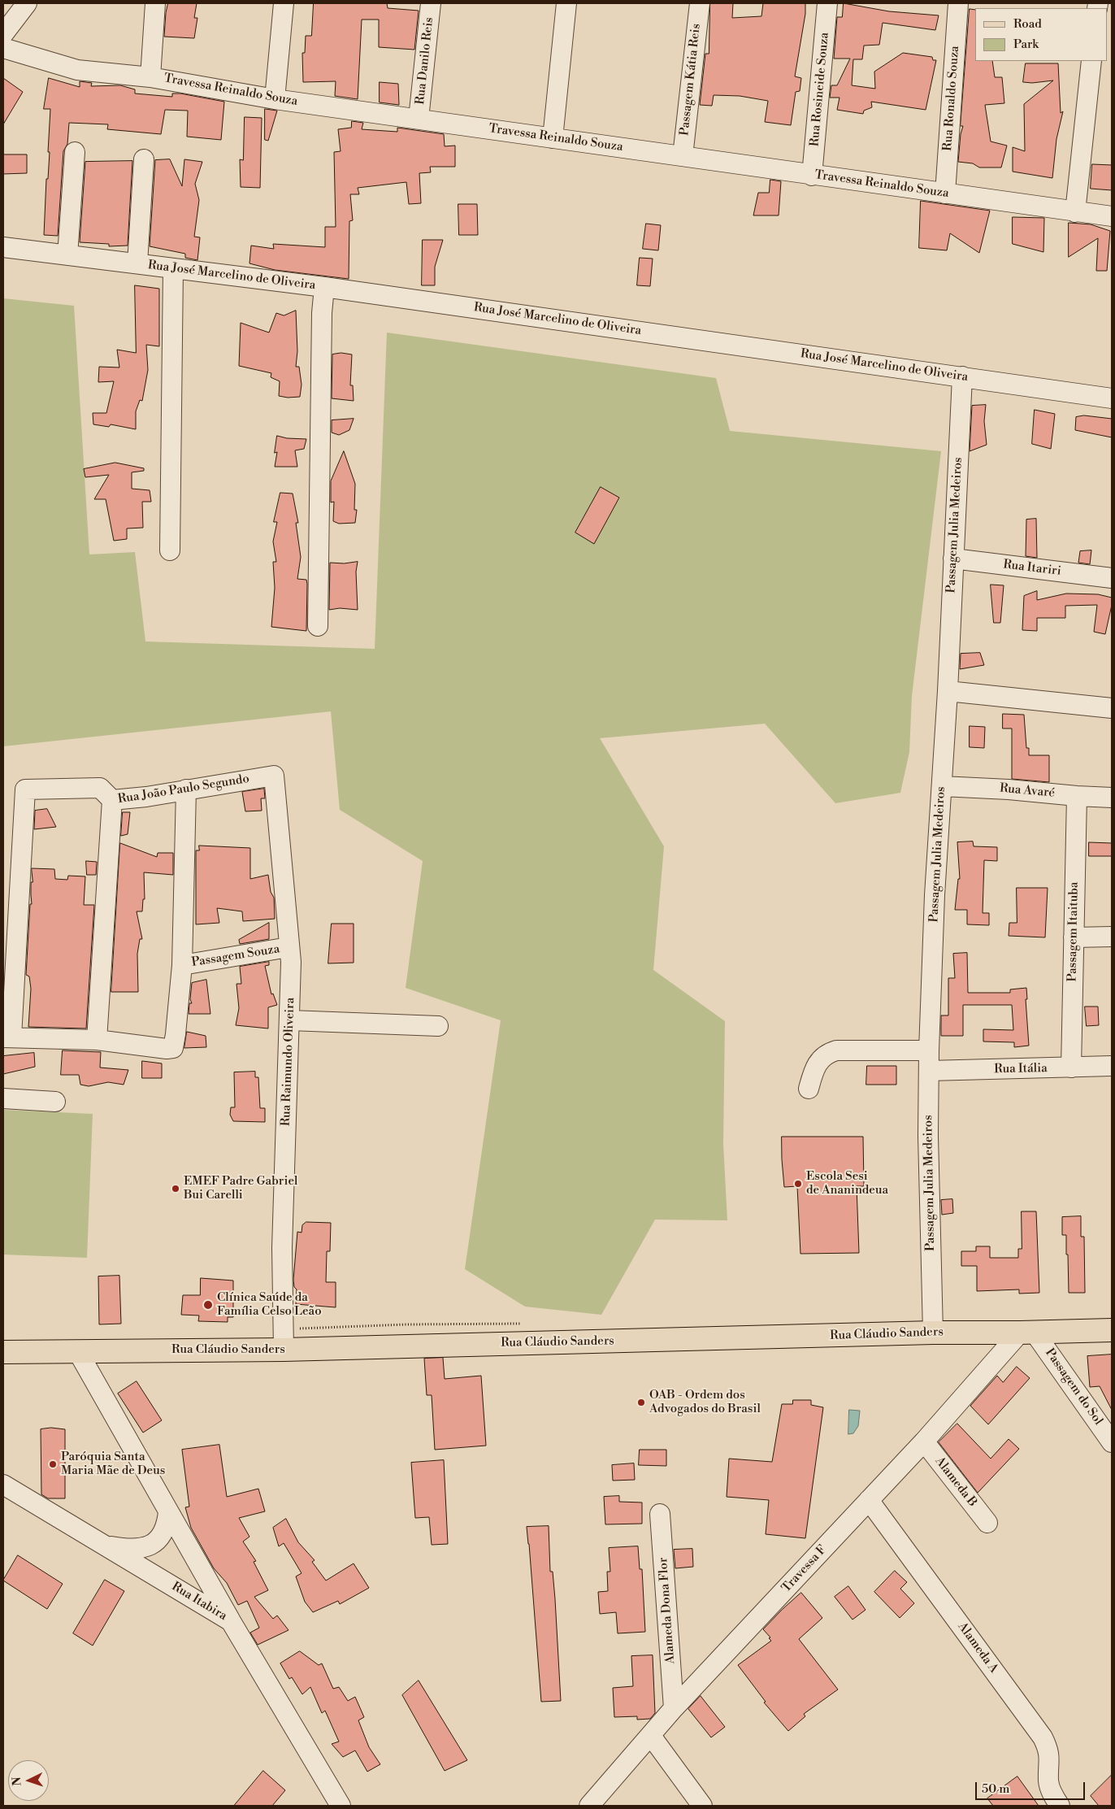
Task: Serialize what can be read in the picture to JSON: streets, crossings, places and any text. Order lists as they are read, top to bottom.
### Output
{
  "streets": {
    "main road": ["Rua Cláudio Sanders"],
    "street": [
      "Rua Danilo Reis",
      "Passagem Kátia Reis",
      "Rua Rosineide Souza",
      "Travessa Reinaldo Souza",
      "Rua Ronaldo Souza",
      "Rua José Marcelino de Oliveira",
      "Passagem Julia Medeiros",
      "Rua Itariri",
      "Rua João Paulo Segundo",
      "Rua Avaré",
      "Passagem Itaituba",
      "Passagem Souza",
      "Rua Raimundo Oliveira",
      "Rua Itália",
      "Passagem do Sol",
      "Alameda B",
      "Travessa F",
      "Rua Itabira",
      "Alameda Dona Flor",
      "Alameda A"
    ]
  },
  "crossings": [
    ["Rua Danilo Reis", "Travessa Reinaldo Souza"],
    ["Passagem Kátia Reis", "Travessa Reinaldo Souza"],
    ["Rua Rosineide Souza", "Travessa Reinaldo Souza"],
    ["Travessa Reinaldo Souza", "Rua Ronaldo Souza"],
    ["Rua José Marcelino de Oliveira", "Passagem Julia Medeiros"],
    ["Passagem Julia Medeiros", "Rua Itariri"],
    ["Passagem Julia Medeiros", "Rua Avaré"],
    ["Passagem Julia Medeiros", "Rua Itália"],
    ["Passagem Julia Medeiros", "Rua Cláudio Sanders"],
    ["Rua João Paulo Segundo", "Rua Raimundo Oliveira"],
    ["Rua Avaré", "Passagem Itaituba"],
    ["Passagem Itaituba", "Rua Itália"],
    ["Passagem Souza", "Rua Raimundo Oliveira"],
    ["Rua Raimundo Oliveira", "Rua Cláudio Sanders"],
    ["Rua Cláudio Sanders", "Passagem do Sol"],
    ["Rua Cláudio Sanders", "Travessa F"],
    ["Passagem do Sol", "Travessa F"],
    ["Alameda B", "Travessa F"],
    ["Travessa F", "Alameda Dona Flor"],
    ["Travessa F", "Alameda A"]
  ],
  "places": [
    "Escola Sesi de Ananindeua",
    "EMEF Padre Gabriel Bui Carelli",
    "Clínica Saúde da Família Celso Leão",
    "OAB - Ordem dos Advogados do Brasil",
    "Paróquia Santa Maria Mãe de Deus"
  ],
  "legend": ["Road", "Park"],
  "scale_bar": "50 m",
  "north": "left"
}
